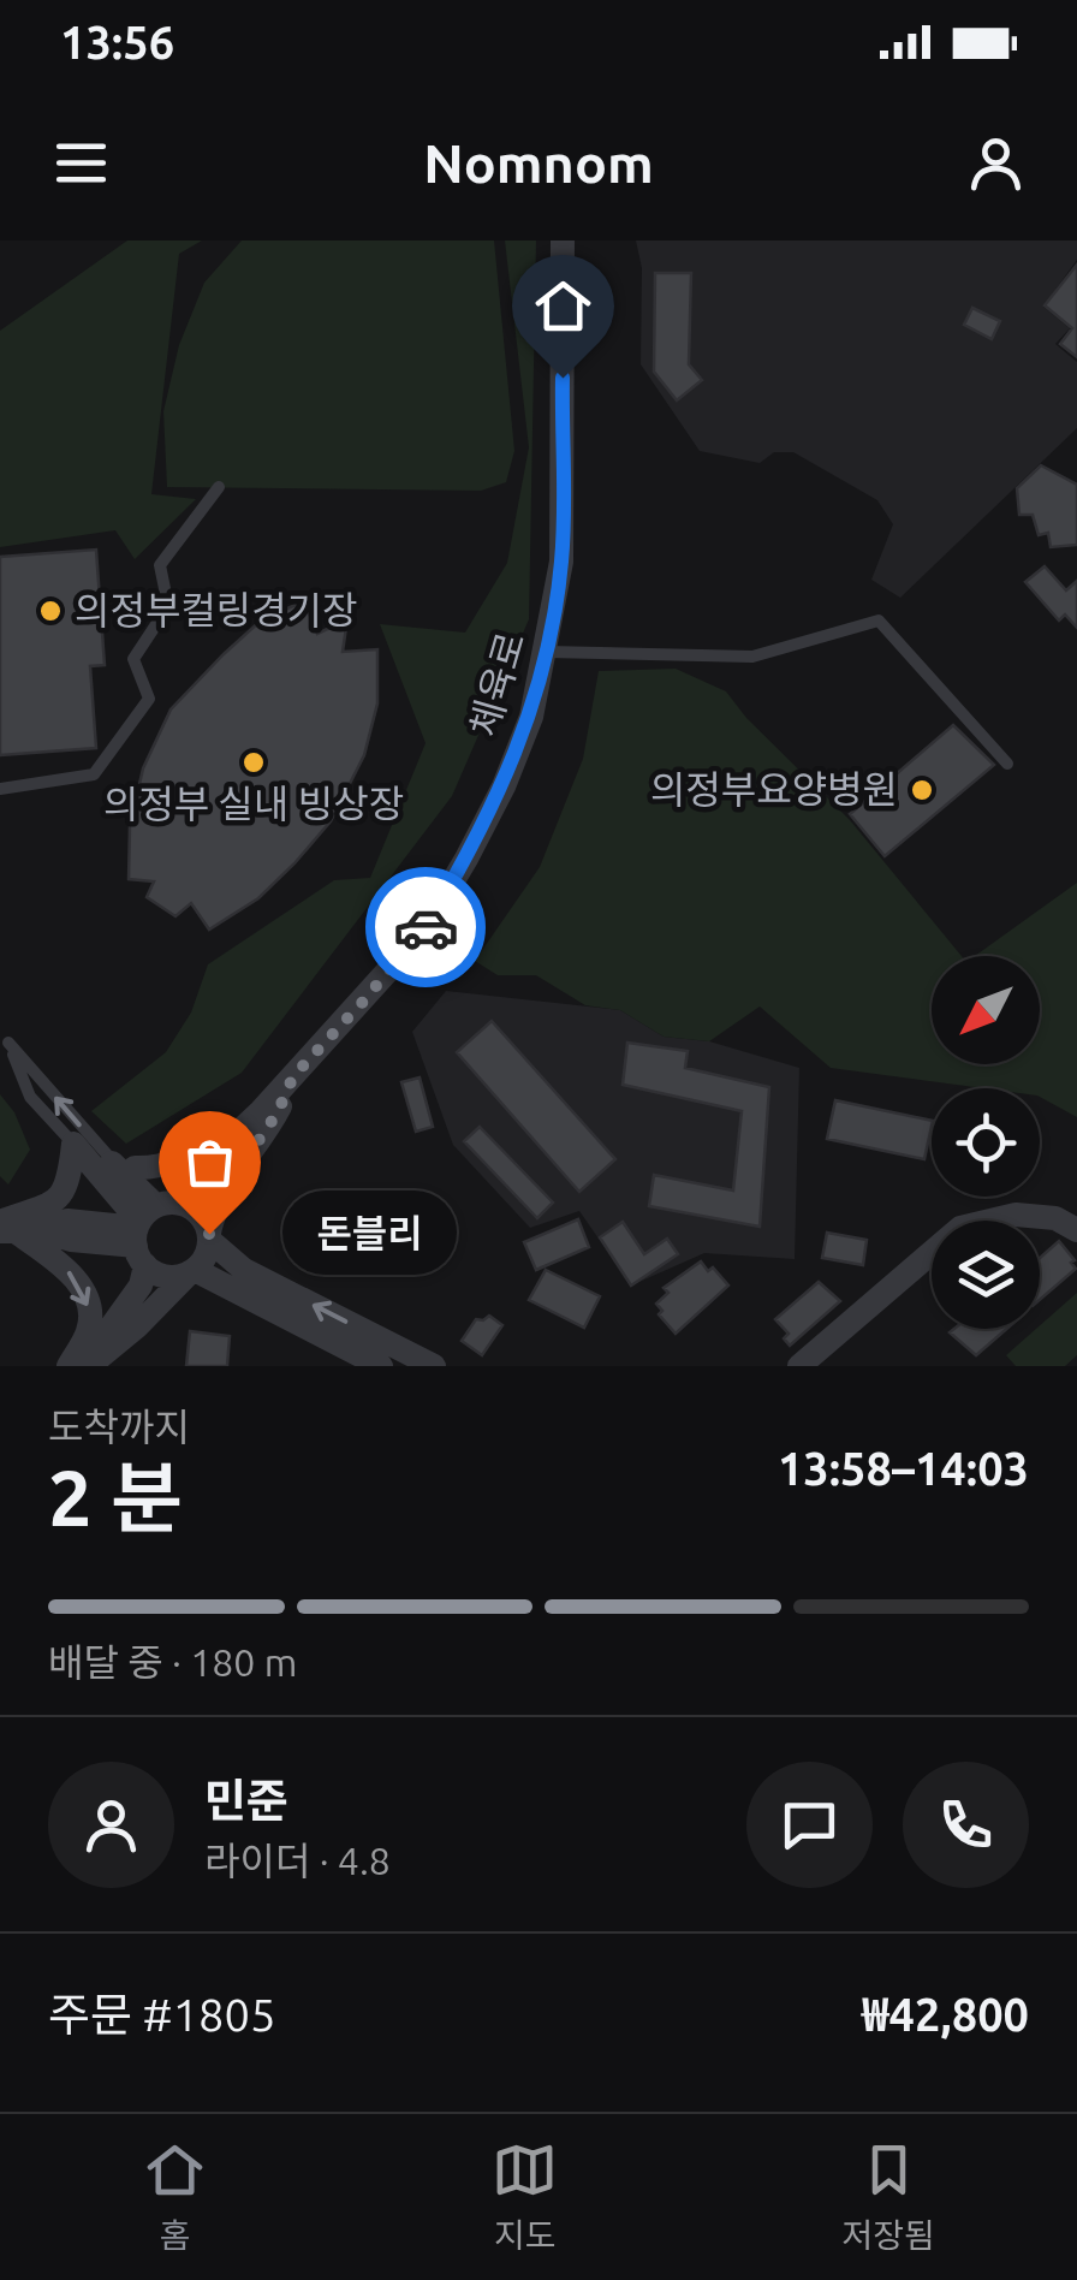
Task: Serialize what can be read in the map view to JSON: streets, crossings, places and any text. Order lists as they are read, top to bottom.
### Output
{
  "streets": {
    "street": ["체육로"]
  },
  "places": [
    "의정부컬링경기장",
    "의정부 실내 빙상장",
    "의정부요양병원",
    "돈블리"
  ],
  "north": "bottom left",
  "page": {
    "status": "13:56",
    "header": "Nomnom",
    "bubble": "돈블리",
    "heading": ["2 분", "도착까지", "13:58–14:03"],
    "panel": [
      "민준",
      "라이더 · 4.8",
      "주문 #1805",
      "₩42,800"
    ],
    "bar": "배달 중 · 180 m",
    "tabs": ["홈", "지도", "저장됨"]
  }
}
